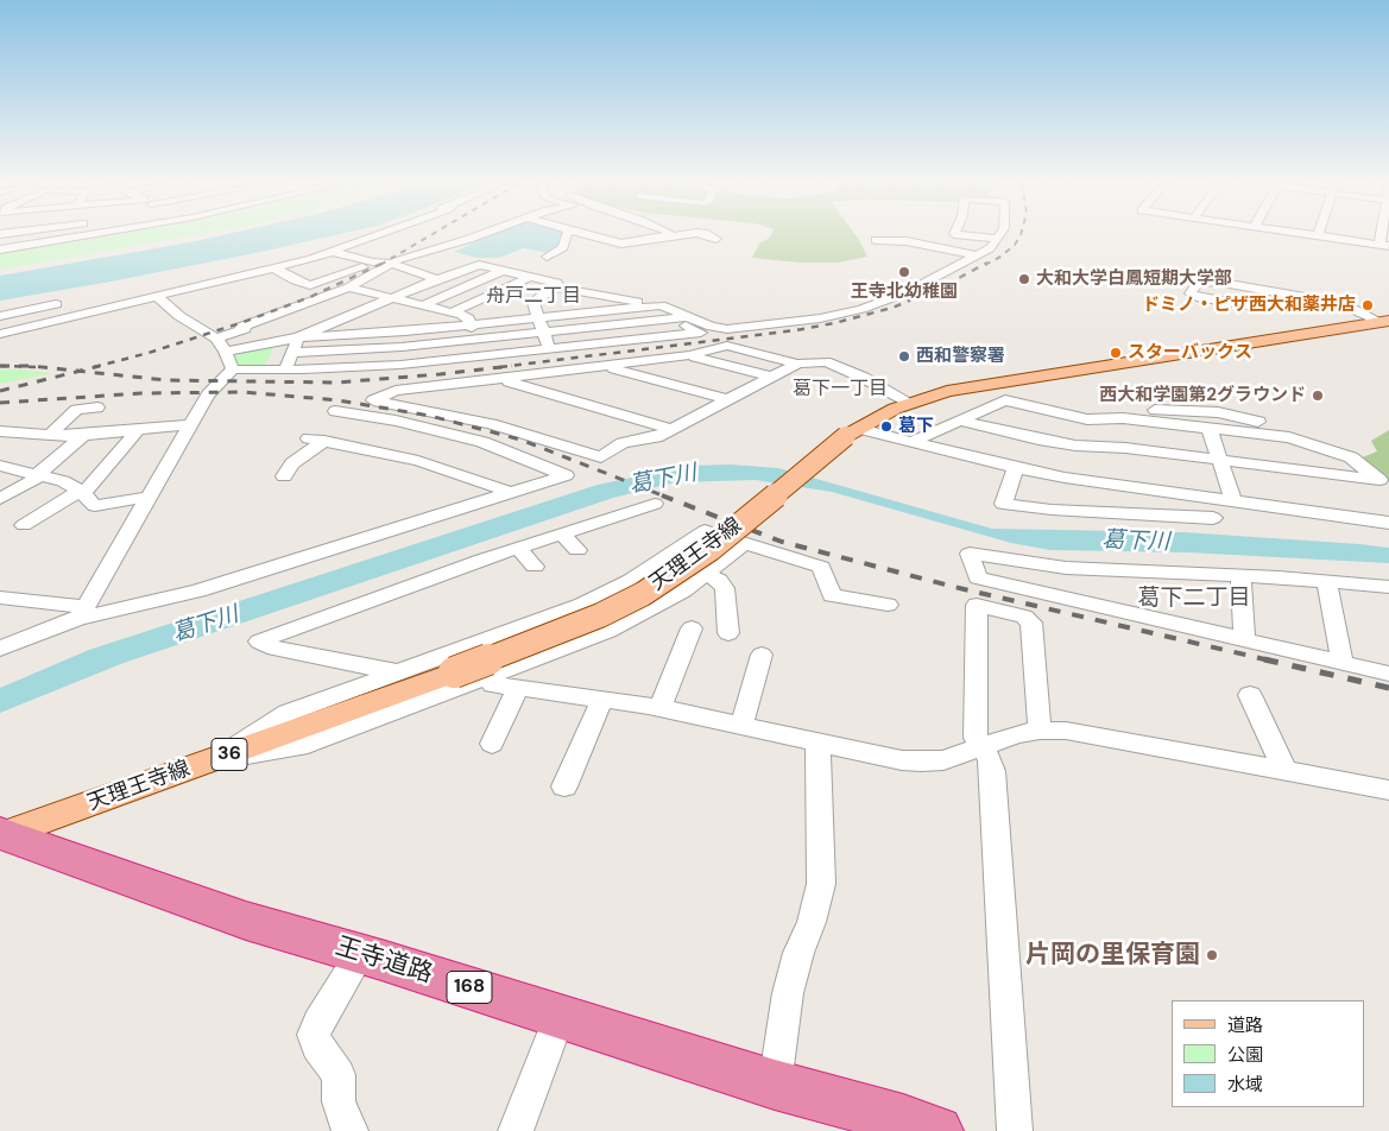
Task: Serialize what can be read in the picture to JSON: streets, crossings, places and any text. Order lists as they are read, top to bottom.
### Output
{
  "streets": {
    "highway": ["王寺道路", "168"],
    "main road": ["天理王寺線", "36"]
  },
  "crossings": [
    ["天理王寺線", "王寺道路"]
  ],
  "districts": ["舟戸二丁目", "葛下一丁目", "葛下二丁目"],
  "water": ["葛下川"],
  "places": [
    "王寺北幼稚園",
    "大和大学白鳳短期大学部",
    "ドミノ・ピザ西大和薬井店",
    "スターバックス",
    "西和警察署",
    "西大和学園第2グラウンド",
    "葛下",
    "片岡の里保育園"
  ],
  "legend": ["道路", "公園", "水域"]
}
